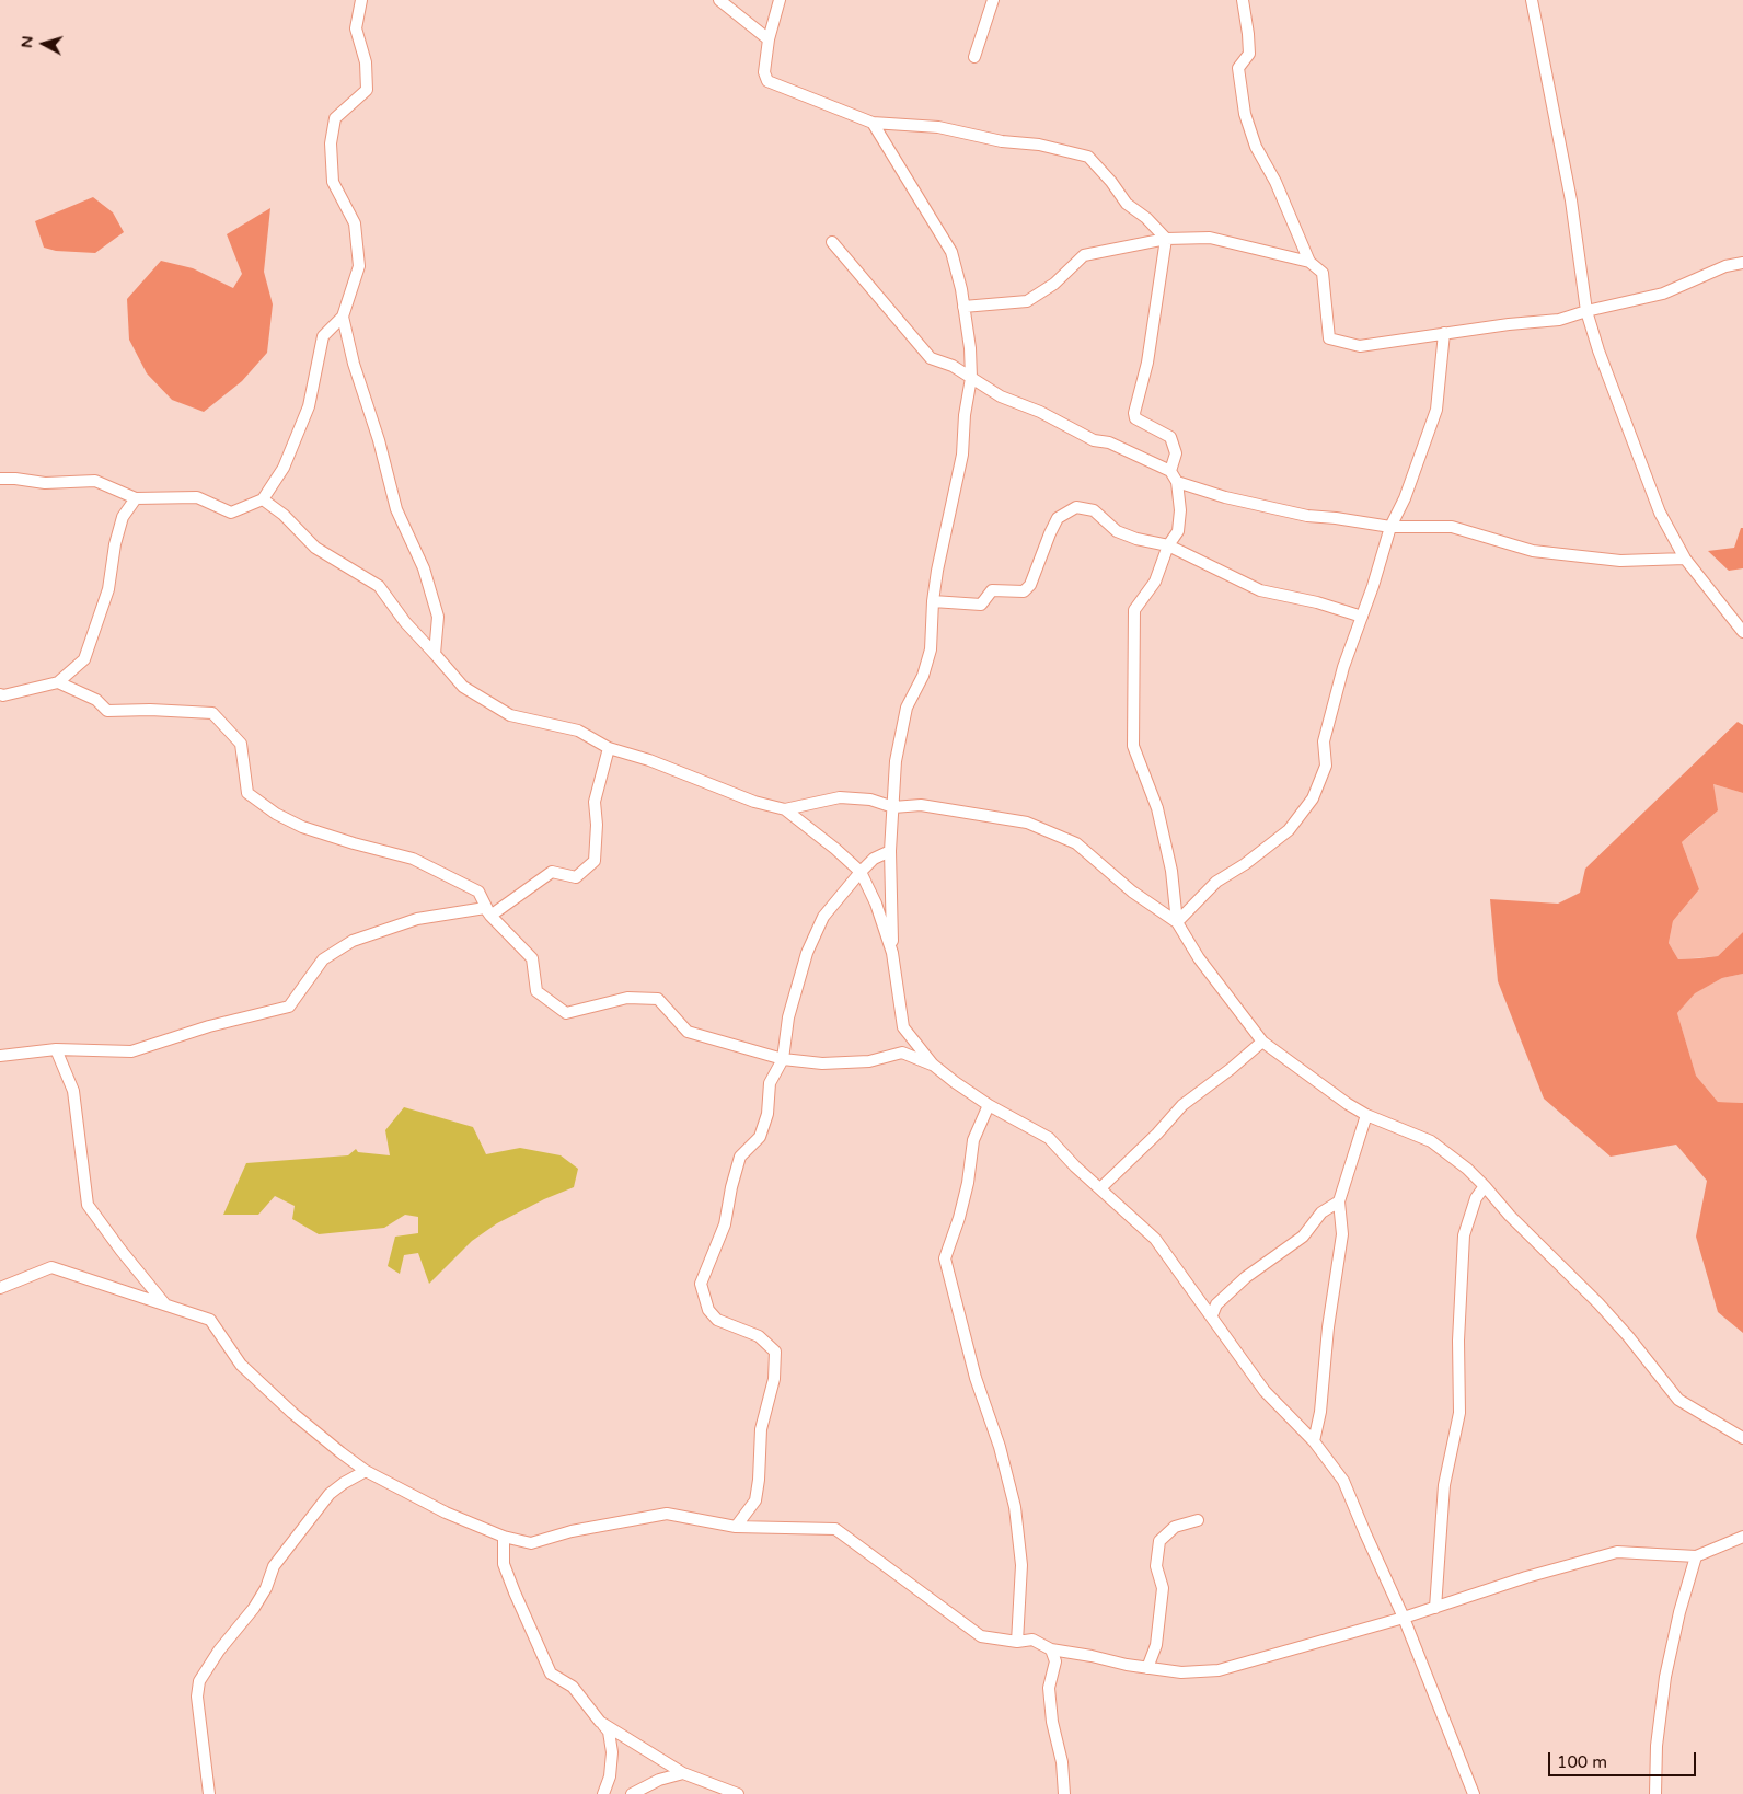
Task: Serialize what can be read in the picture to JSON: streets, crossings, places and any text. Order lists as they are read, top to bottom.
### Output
{
  "scale_bar": "100 m",
  "north": "left"
}
